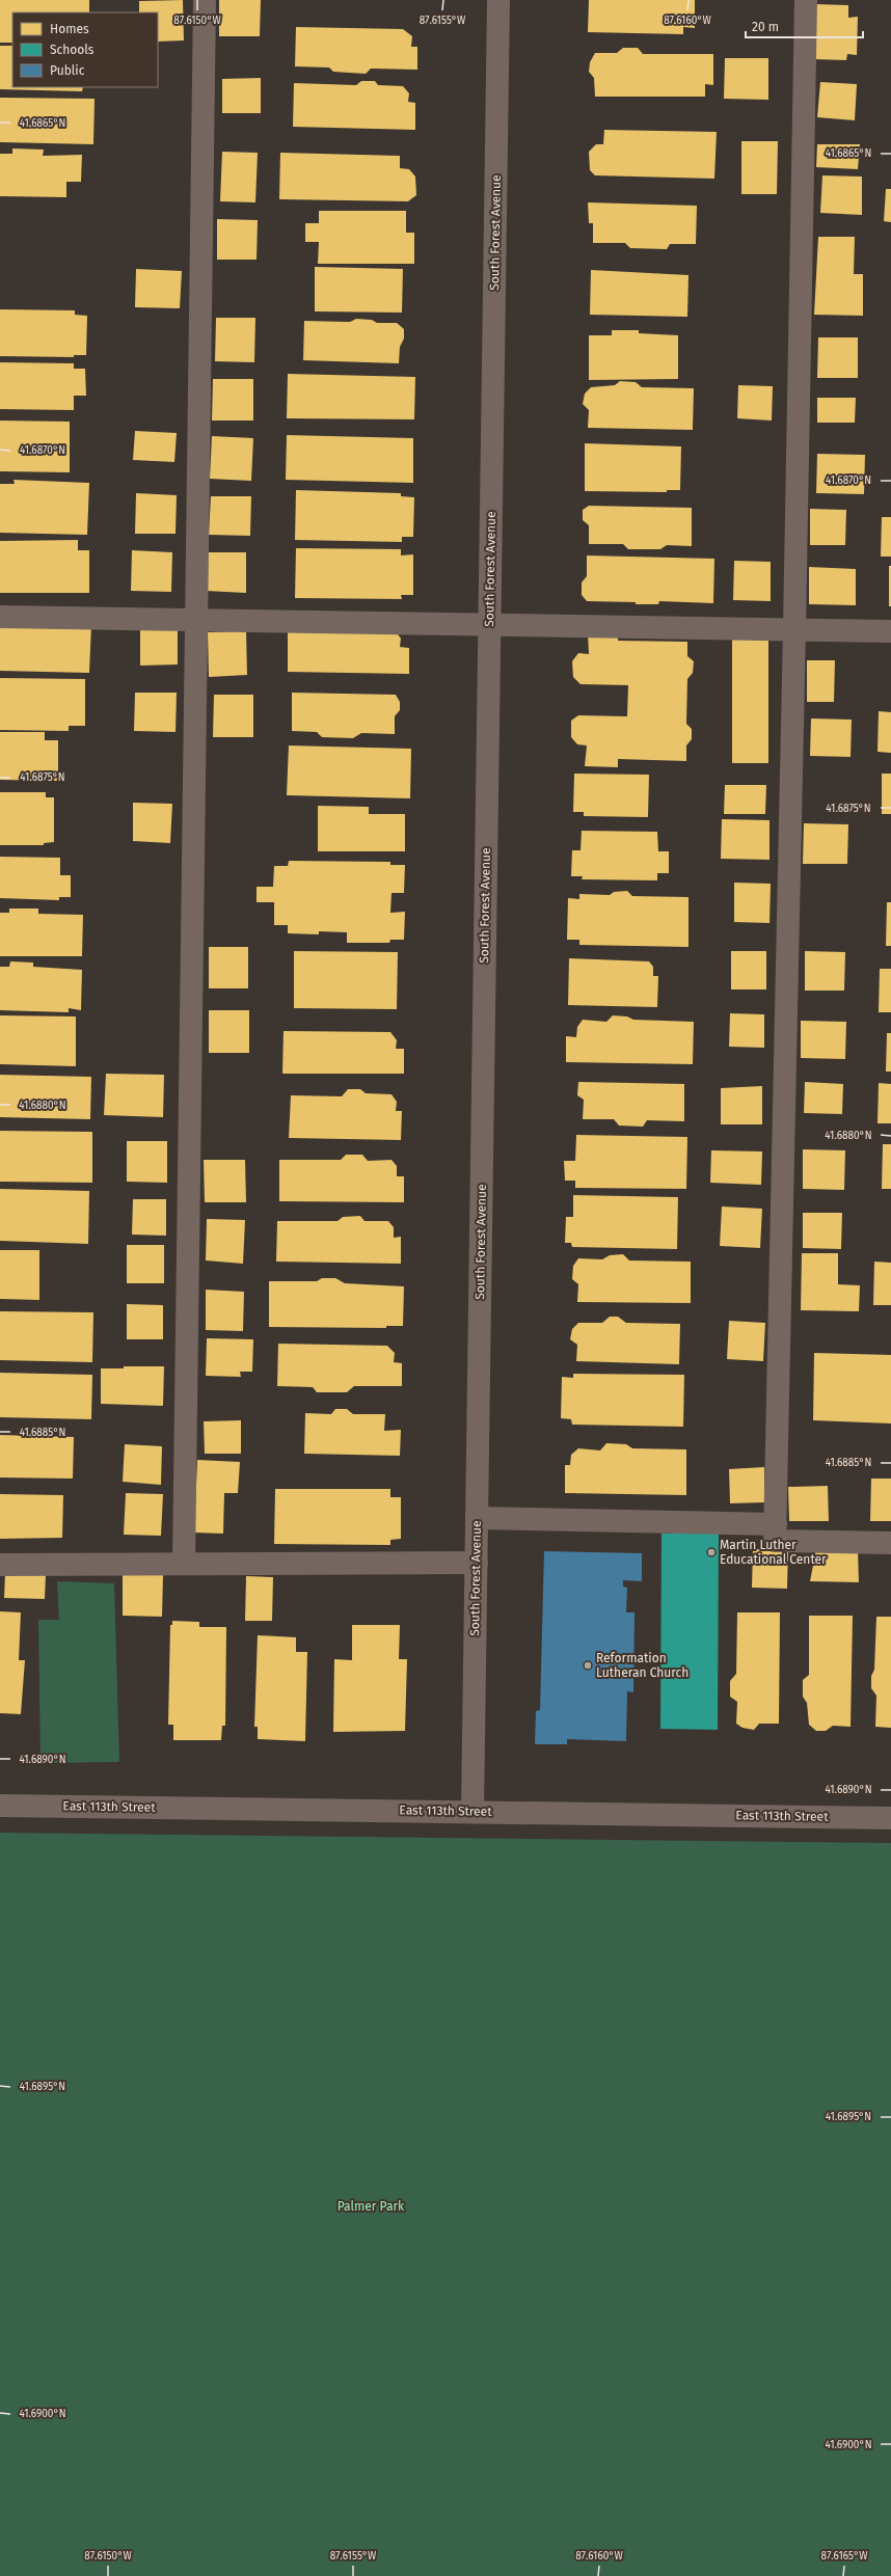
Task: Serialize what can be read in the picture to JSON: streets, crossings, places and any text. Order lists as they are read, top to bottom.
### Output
{
  "streets": {
    "street": ["South Forest Avenue", "East 113th Street"]
  },
  "crossings": [
    ["South Forest Avenue", "East 113th Street"]
  ],
  "parks": ["Palmer Park"],
  "places": ["Martin Luther Educational Center", "Reformation Lutheran Church"],
  "legend": ["Homes", "Schools", "Public"],
  "scale_bar": "20 m",
  "coordinates": [
    "87.6150°W",
    "87.6155°W",
    "87.6160°W",
    "41.6865°N",
    "41.6870°N",
    "41.6875°N",
    "41.6880°N",
    "41.6885°N",
    "41.6890°N",
    "41.6895°N",
    "41.6900°N",
    "87.6165°W"
  ]
}
